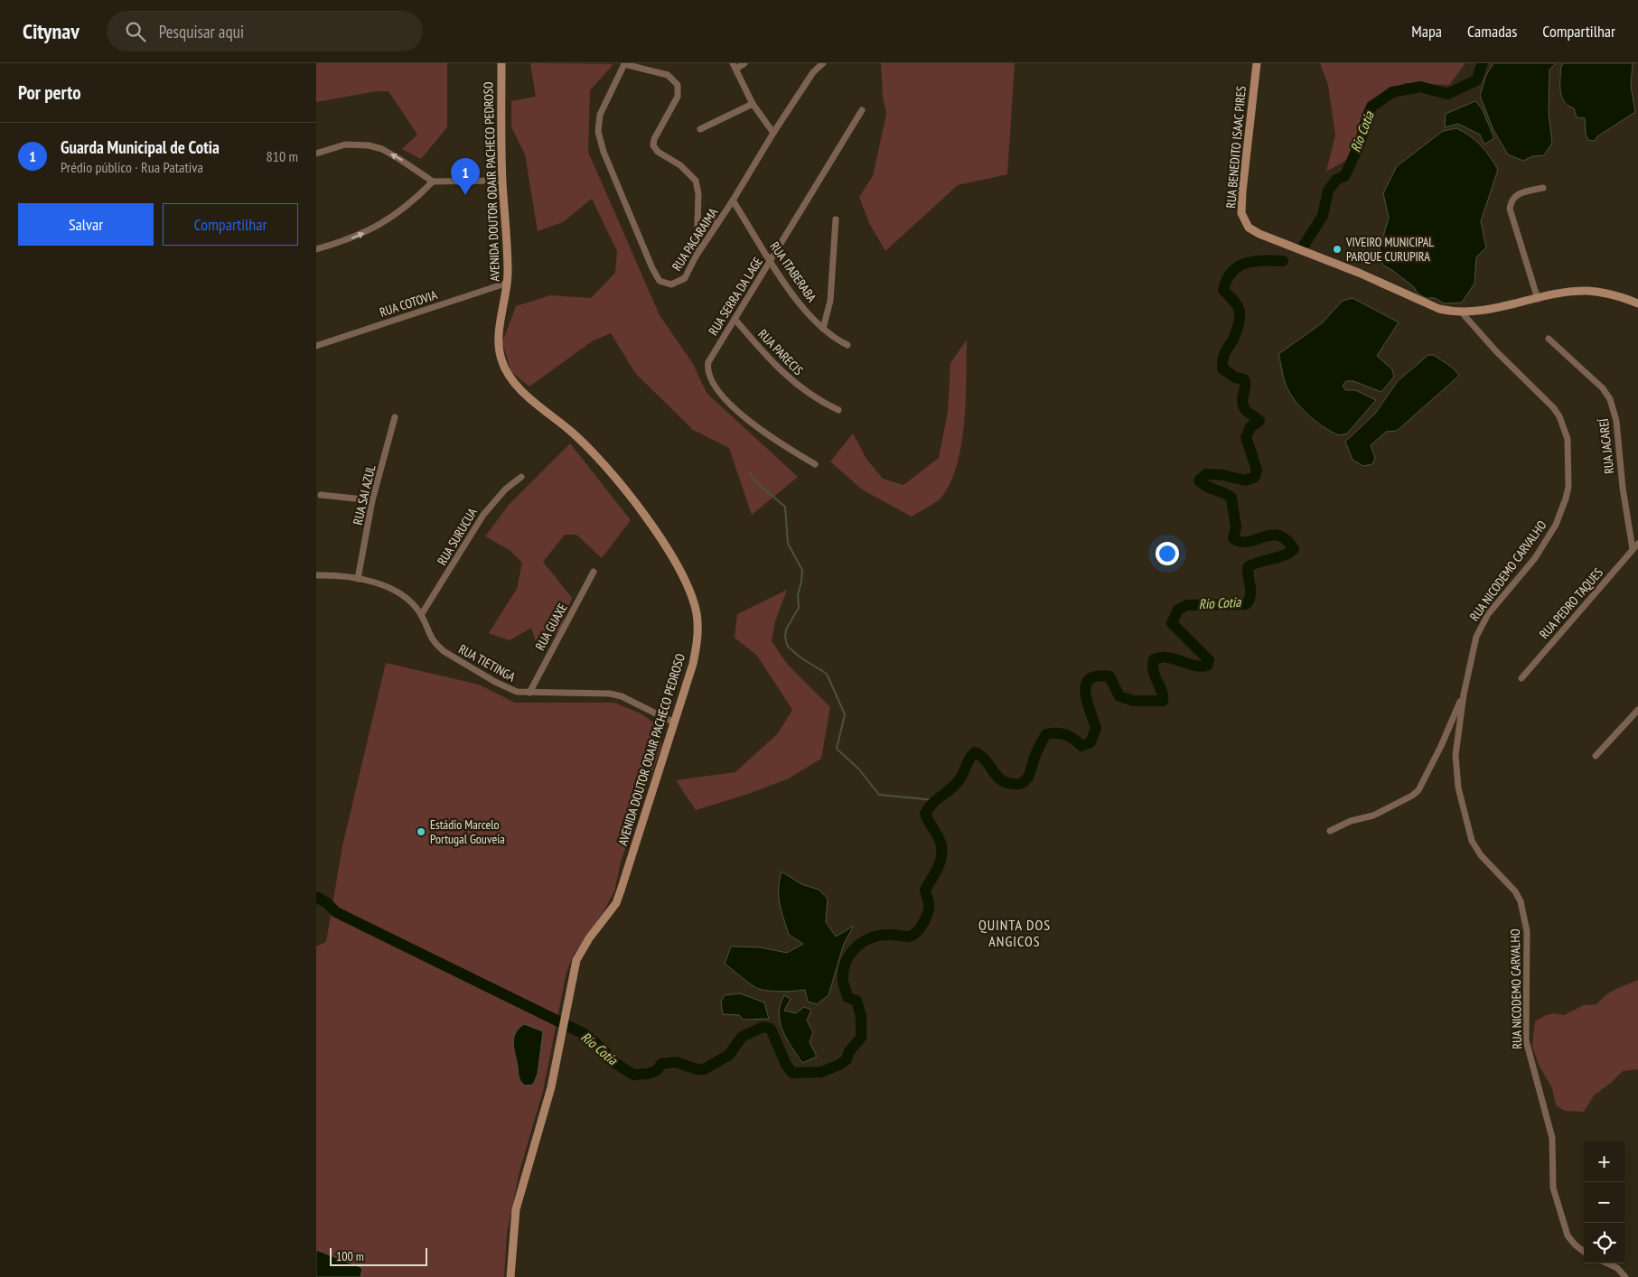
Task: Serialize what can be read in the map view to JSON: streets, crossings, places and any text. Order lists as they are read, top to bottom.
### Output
{
  "streets": {
    "main road": ["RUA BENEDITO ISAAC PIRES", "AVENIDA DOUTOR ODAIR PACHECO PEDROSO"],
    "street": [
      "RUA PACARAIMA",
      "RUA ITABERABA",
      "RUA SERRA DA LAGE",
      "RUA COTOVIA",
      "RUA PARECIS",
      "RUA JACAREÍ",
      "RUA SAI AZUL",
      "RUA SURUCUA",
      "RUA NICODEMO CARVALHO",
      "RUA PEDRO TAQUES",
      "RUA GUAXE",
      "RUA TIETINGA"
    ]
  },
  "crossings": [
    ["RUA BENEDITO ISAAC PIRES", "RUA NICODEMO CARVALHO"],
    ["AVENIDA DOUTOR ODAIR PACHECO PEDROSO", "RUA COTOVIA"],
    ["AVENIDA DOUTOR ODAIR PACHECO PEDROSO", "RUA TIETINGA"],
    ["RUA PACARAIMA", "RUA ITABERABA"],
    ["RUA ITABERABA", "RUA SERRA DA LAGE"],
    ["RUA SERRA DA LAGE", "RUA PARECIS"],
    ["RUA JACAREÍ", "RUA PEDRO TAQUES"],
    ["RUA SAI AZUL", "RUA TIETINGA"],
    ["RUA SURUCUA", "RUA TIETINGA"],
    ["RUA GUAXE", "RUA TIETINGA"]
  ],
  "districts": ["QUINTA DOS ANGICOS"],
  "water": ["Rio Cotia"],
  "places": ["VIVEIRO MUNICIPAL PARQUE CURUPIRA", "Estádio Marcelo Portugal Gouveia"],
  "scale_bar": "100 m",
  "page": {
    "header": "Citynav",
    "search": "Pesquisar aqui",
    "nav": ["Mapa", "Camadas", "Compartilhar"],
    "heading": "Por perto",
    "list": [
      {
        "mark": "1",
        "name": "Guarda Municipal de Cotia",
        "note": "Prédio público · Rua Patativa",
        "value": "810 m"
      }
    ],
    "pins": "1",
    "buttons": ["Salvar", "Compartilhar"],
    "map_buttons": ["+", "−"],
    "scale": "100 m"
  }
}
